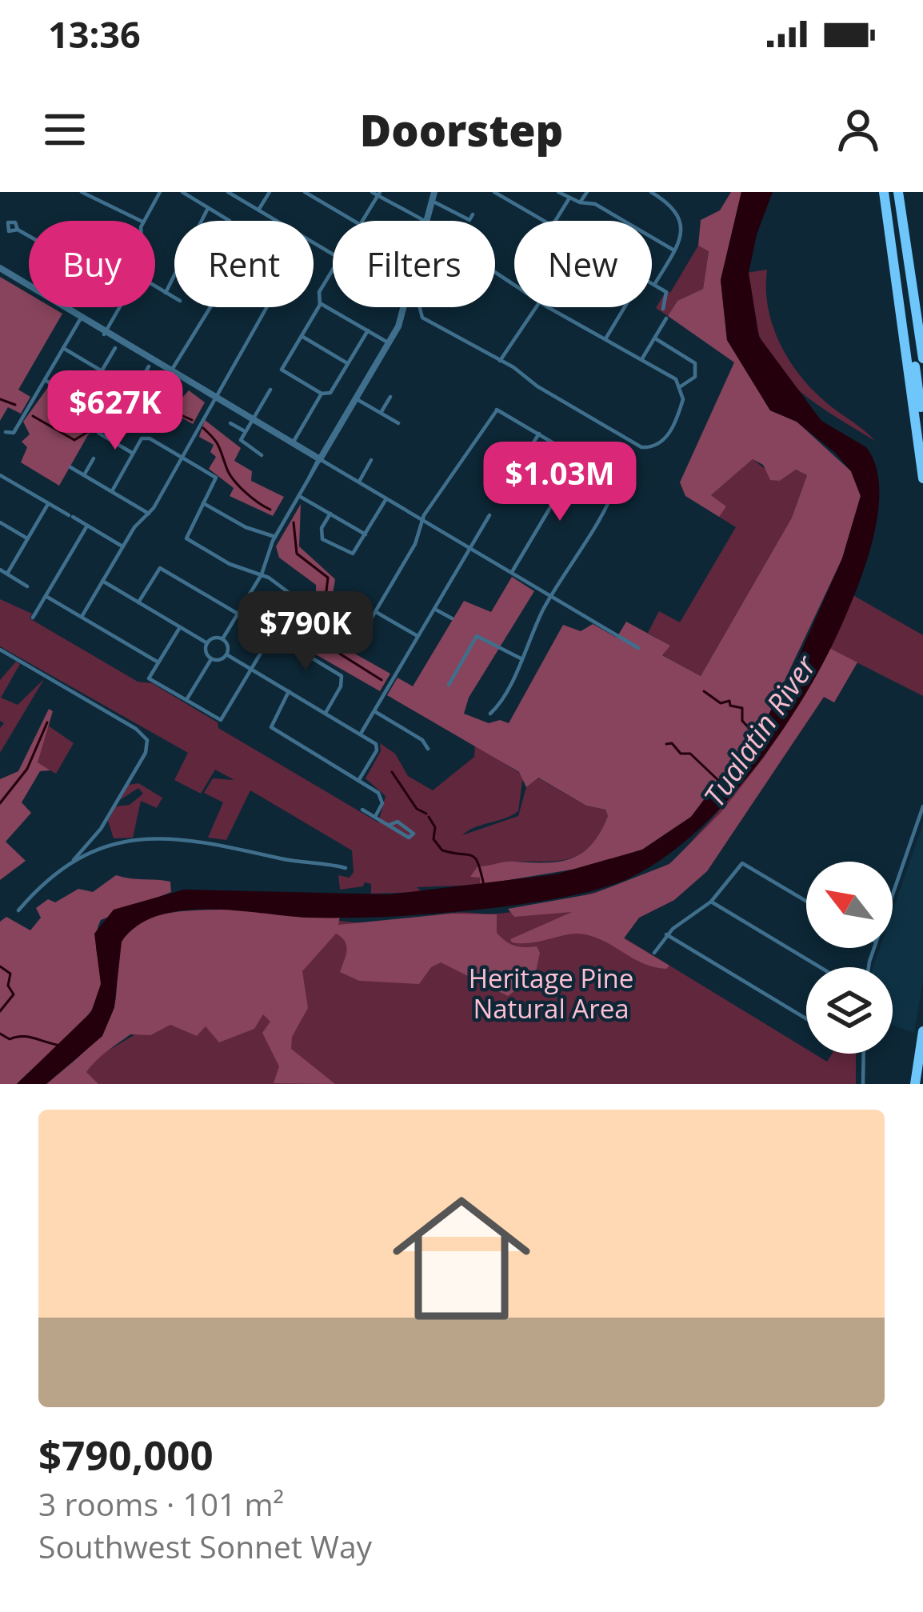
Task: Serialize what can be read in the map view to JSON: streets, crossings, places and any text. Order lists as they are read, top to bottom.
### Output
{
  "water": ["Tualatin River"],
  "parks": ["Heritage Pine Natural Area"],
  "north": "top left",
  "page": {
    "status": "13:36",
    "header": "Doorstep",
    "chip": [
      "Buy",
      "Rent",
      "Filters",
      "New"
    ],
    "price": ["$627K", "$1.03M", "$790K"],
    "list": [
      {
        "name": "$790,000",
        "note": "3 rooms · 101 m² · Southwest Sonnet Way"
      }
    ]
  }
}
